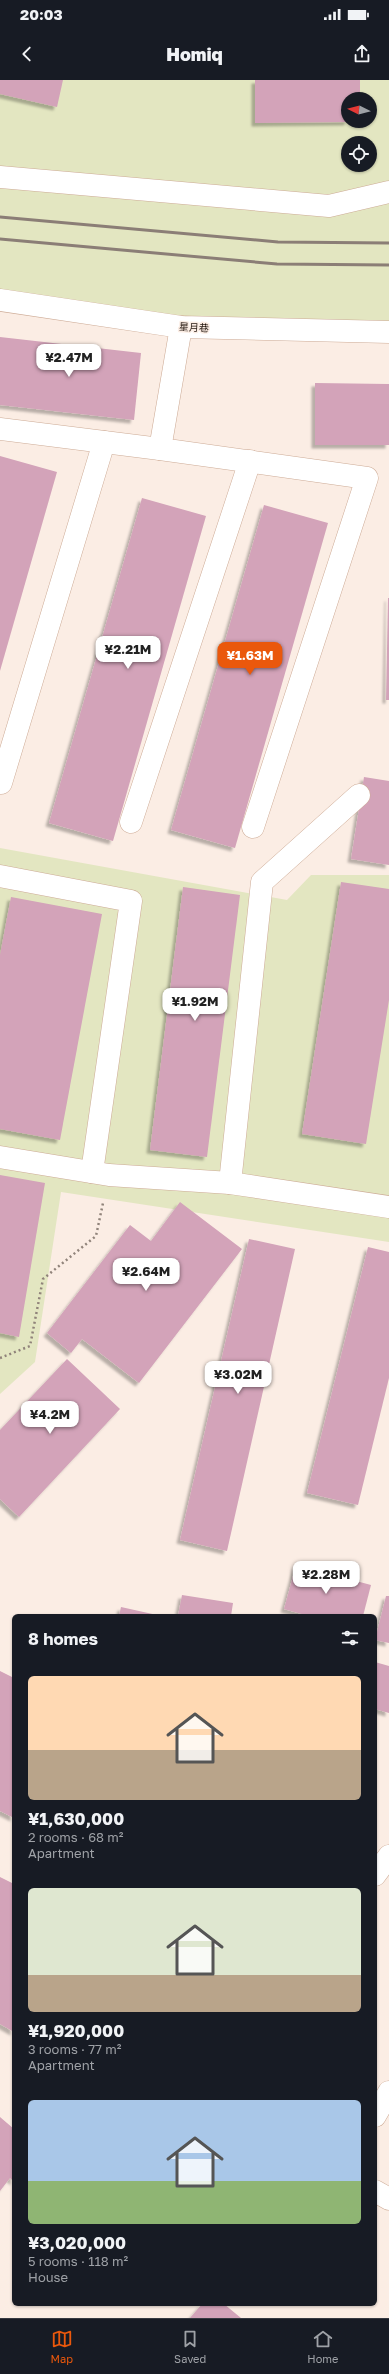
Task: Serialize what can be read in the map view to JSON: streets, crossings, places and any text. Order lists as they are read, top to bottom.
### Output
{
  "streets": {
    "street": ["星月巷"]
  },
  "north": "left",
  "page": {
    "status": "20:03",
    "header": "Homiq",
    "price": [
      "¥2.47M",
      "¥2.21M",
      "¥1.63M",
      "¥1.92M",
      "¥2.64M",
      "¥3.02M",
      "¥4.2M",
      "¥2.28M"
    ],
    "heading": "8 homes",
    "list": [
      {
        "name": "¥1,630,000",
        "note": "2 rooms · 68 m² · Apartment"
      },
      {
        "name": "¥1,920,000",
        "note": "3 rooms · 77 m² · Apartment"
      },
      {
        "name": "¥3,020,000",
        "note": "5 rooms · 118 m² · House"
      }
    ],
    "tabs": ["Map", "Saved", "Home"]
  }
}
